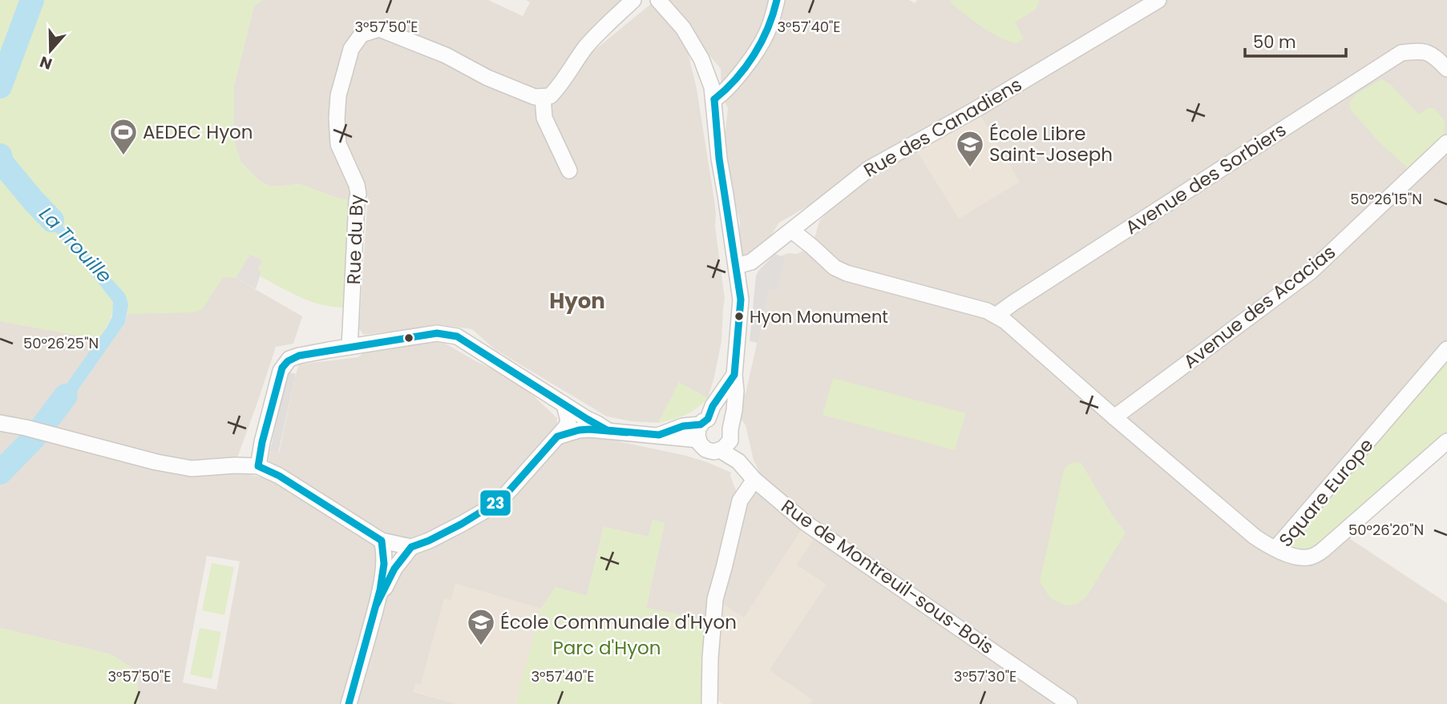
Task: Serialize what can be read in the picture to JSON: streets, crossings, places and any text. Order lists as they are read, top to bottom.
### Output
{
  "streets": {
    "street": [
      "Rue des Canadiens",
      "Avenue des Sorbiers",
      "Rue du By",
      "Avenue des Acacias",
      "Square Europe",
      "Rue de Montreuil-sous-Bois"
    ]
  },
  "districts": ["Hyon"],
  "water": ["La Trouille"],
  "parks": ["Parc d'Hyon"],
  "places": {
    "sports": ["AEDEC Hyon"],
    "school or university": ["École Libre Saint-Joseph", "École Communale d'Hyon"],
    "other": ["Hyon Monument"]
  },
  "lines": ["transit line 23"],
  "scale_bar": "50 m",
  "north": "bottom",
  "coordinates": [
    "3°57'50\"E",
    "3°57'40\"E",
    "50°26'15\"N",
    "50°26'25\"N",
    "50°26'20\"N",
    "3°57'30\"E"
  ]
}
